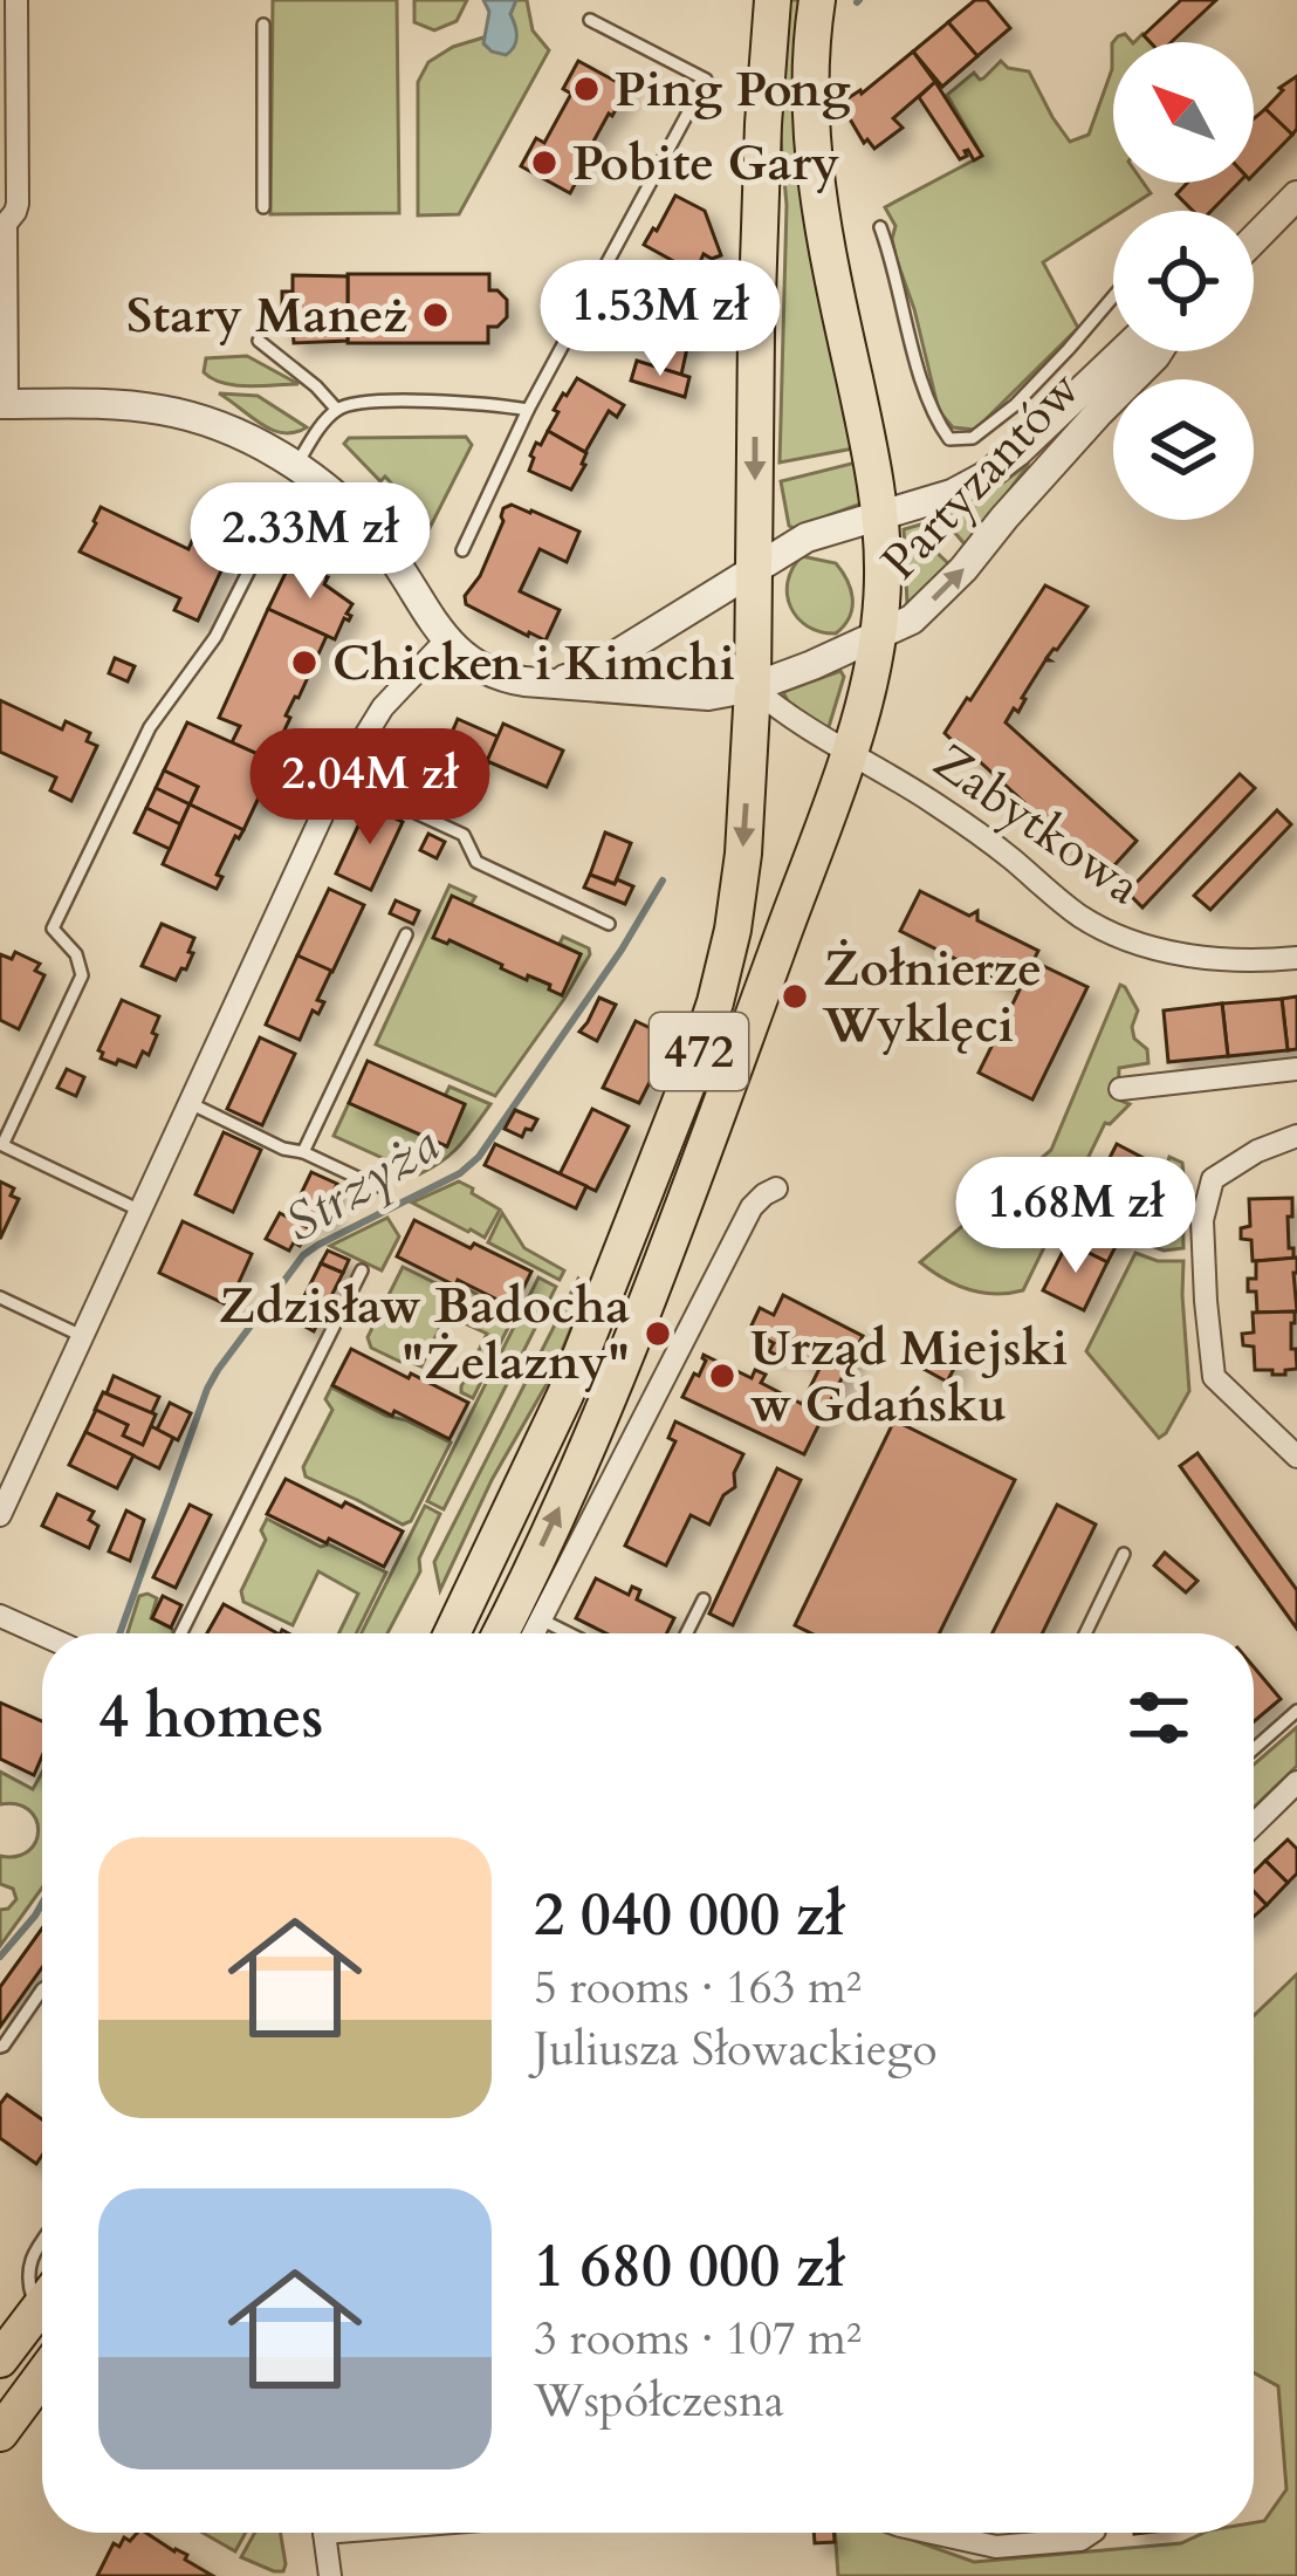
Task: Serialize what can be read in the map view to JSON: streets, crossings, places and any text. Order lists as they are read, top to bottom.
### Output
{
  "streets": {
    "main road": ["472"],
    "street": ["Partyzantów", "Zabytkowa"]
  },
  "crossings": [
    ["Partyzantów", "Zabytkowa"],
    ["Partyzantów", "472"],
    ["Zabytkowa", "472"]
  ],
  "water": ["Strzyża"],
  "places": [
    "Ping Pong",
    "Pobite Gary",
    "Stary Maneż",
    "Chicken i Kimchi",
    "Żołnierze Wyklęci",
    "Zdzisław Badocha \"Żelazny\"",
    "Urząd Miejski w Gdańsku"
  ],
  "north": "top left",
  "page": {
    "price": [
      "1.53M zł",
      "2.33M zł",
      "2.04M zł",
      "1.68M zł"
    ],
    "heading": "4 homes",
    "list": [
      {
        "name": "2 040 000 zł",
        "note": "5 rooms · 163 m² · Juliusza Słowackiego"
      },
      {
        "name": "1 680 000 zł",
        "note": "3 rooms · 107 m² · Współczesna"
      }
    ]
  }
}
